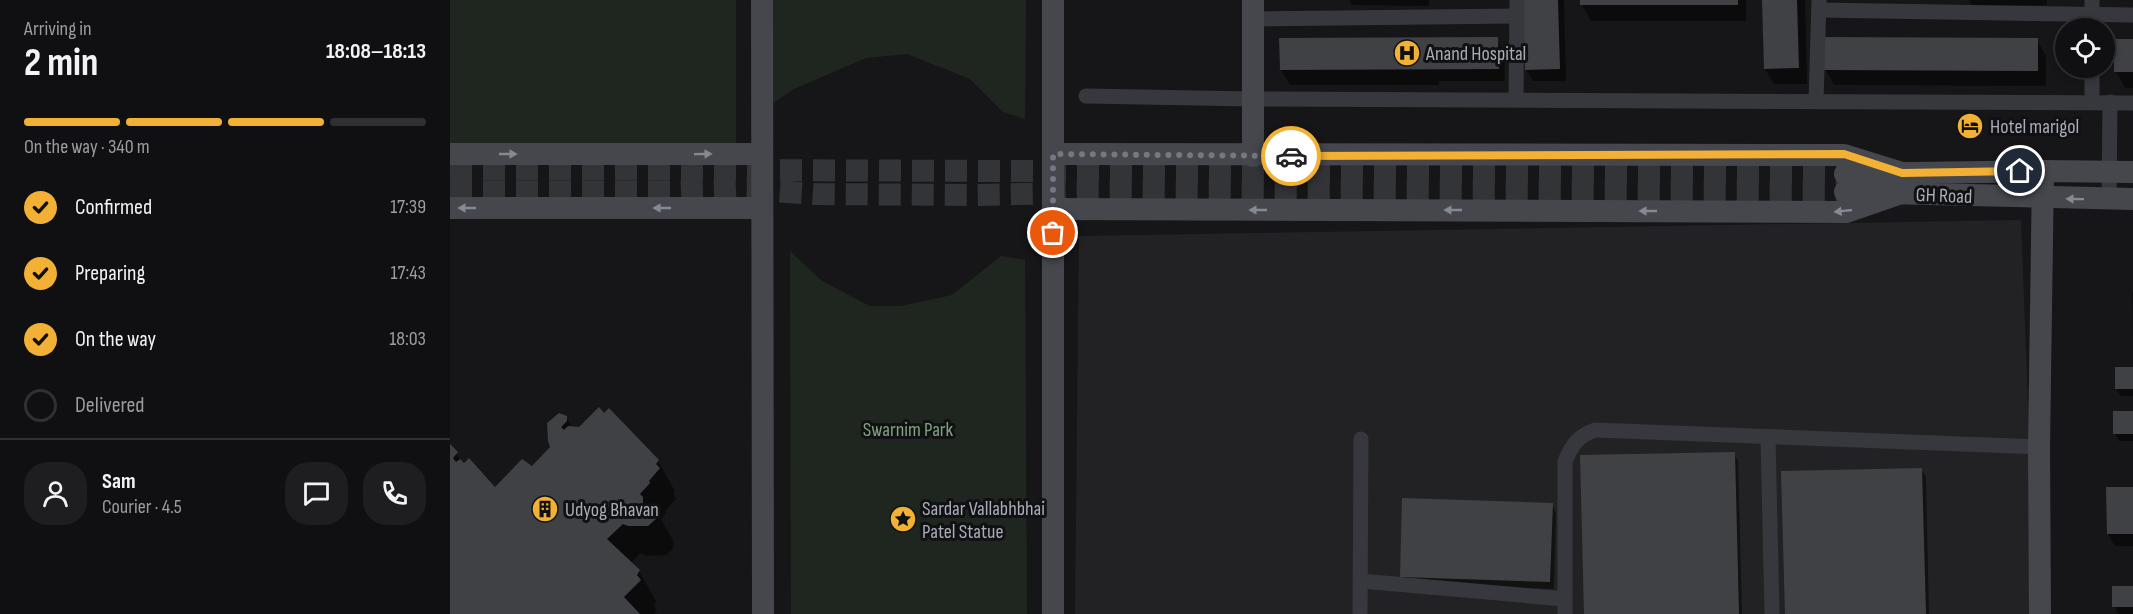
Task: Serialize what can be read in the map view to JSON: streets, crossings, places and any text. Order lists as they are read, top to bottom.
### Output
{
  "streets": {
    "street": ["GH Road"]
  },
  "parks": ["Swarnim Park"],
  "places": {
    "hospital": ["Anand Hospital"],
    "hotel": ["Hotel marigol"],
    "building": ["Udyog Bhavan"],
    "place": ["Sardar Vallabhbhai Patel Statue"]
  },
  "page": {
    "heading": ["2 min", "Arriving in", "18:08–18:13"],
    "panel": ["Sam", "Courier · 4.5"],
    "bar": "On the way · 340 m",
    "list": [
      ["Confirmed", "17:39"],
      ["Preparing", "17:43"],
      ["On the way", "18:03"],
      "Delivered"
    ]
  }
}
